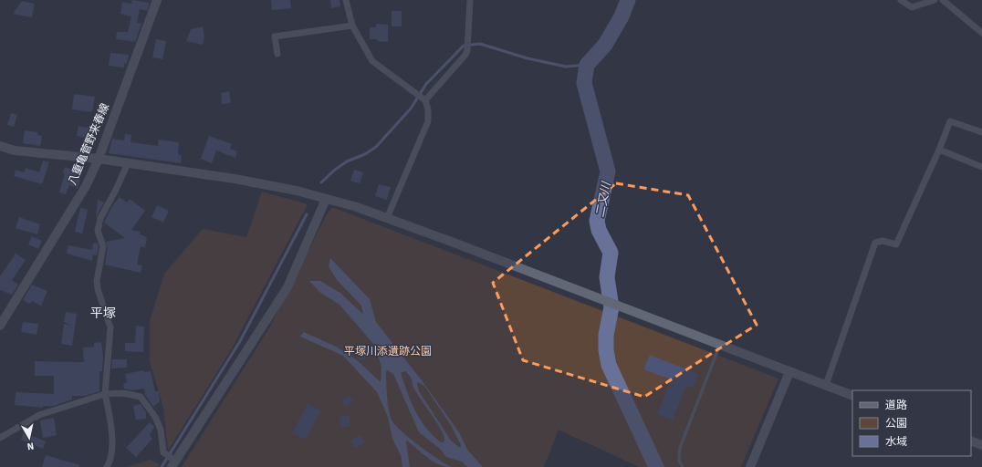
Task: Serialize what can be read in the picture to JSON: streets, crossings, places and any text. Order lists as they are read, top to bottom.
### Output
{
  "streets": {
    "street": ["八重亀菅野来春線"]
  },
  "districts": ["平塚"],
  "water": ["二又川"],
  "parks": ["平塚川添遺跡公園"],
  "legend": ["道路", "公園", "水域"],
  "north": "bottom"
}
